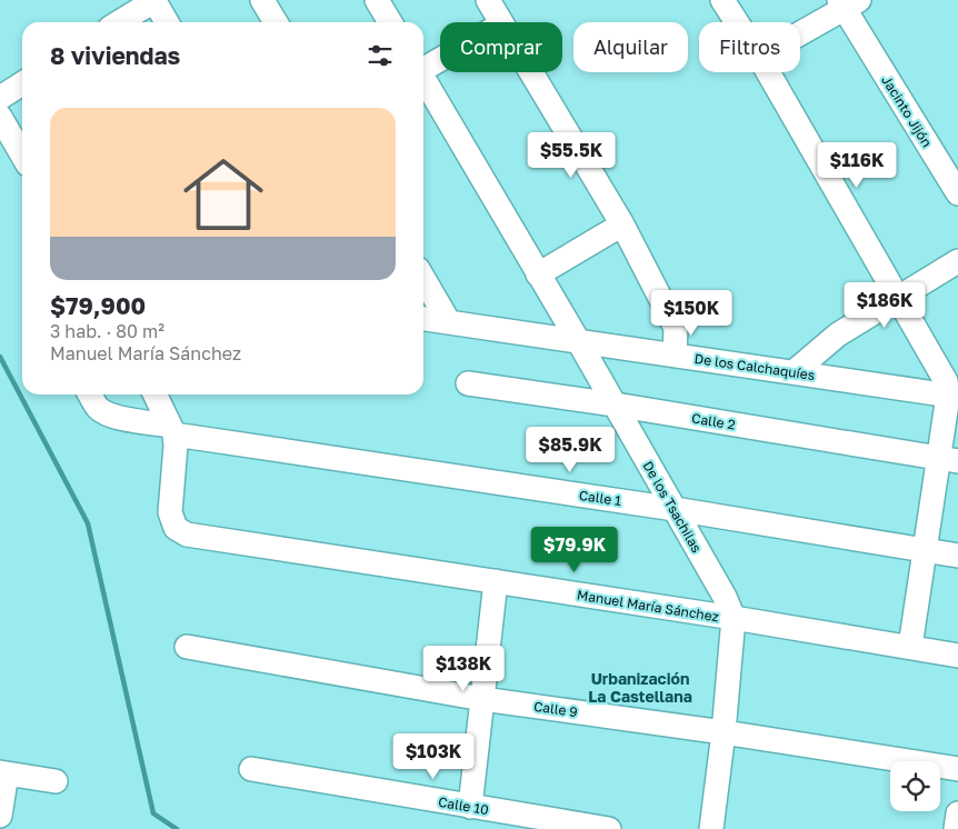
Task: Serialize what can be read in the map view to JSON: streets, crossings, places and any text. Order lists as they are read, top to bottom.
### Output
{
  "streets": {
    "street": [
      "Jacinto Jijón",
      "De los Calchaquíes",
      "Calle 2",
      "Calle 1",
      "De los Tsachilas",
      "Manuel María Sánchez",
      "Calle 9",
      "Calle 10"
    ]
  },
  "crossings": [
    ["De los Calchaquíes", "De los Tsachilas"],
    ["Calle 2", "De los Tsachilas"],
    ["Calle 1", "De los Tsachilas"],
    ["Calle 1", "Manuel María Sánchez"],
    ["De los Tsachilas", "Manuel María Sánchez"],
    ["De los Tsachilas", "Calle 9"]
  ],
  "districts": ["Urbanización La Castellana"],
  "page": {
    "chip": ["Comprar", "Alquilar", "Filtros"],
    "heading": "8 viviendas",
    "list": [
      {
        "name": "$79,900",
        "note": "3 hab. · 80 m² · Manuel María Sánchez"
      }
    ],
    "price": [
      "$55.5K",
      "$116K",
      "$186K",
      "$150K",
      "$85.9K",
      "$79.9K",
      "$138K",
      "$103K"
    ]
  }
}
